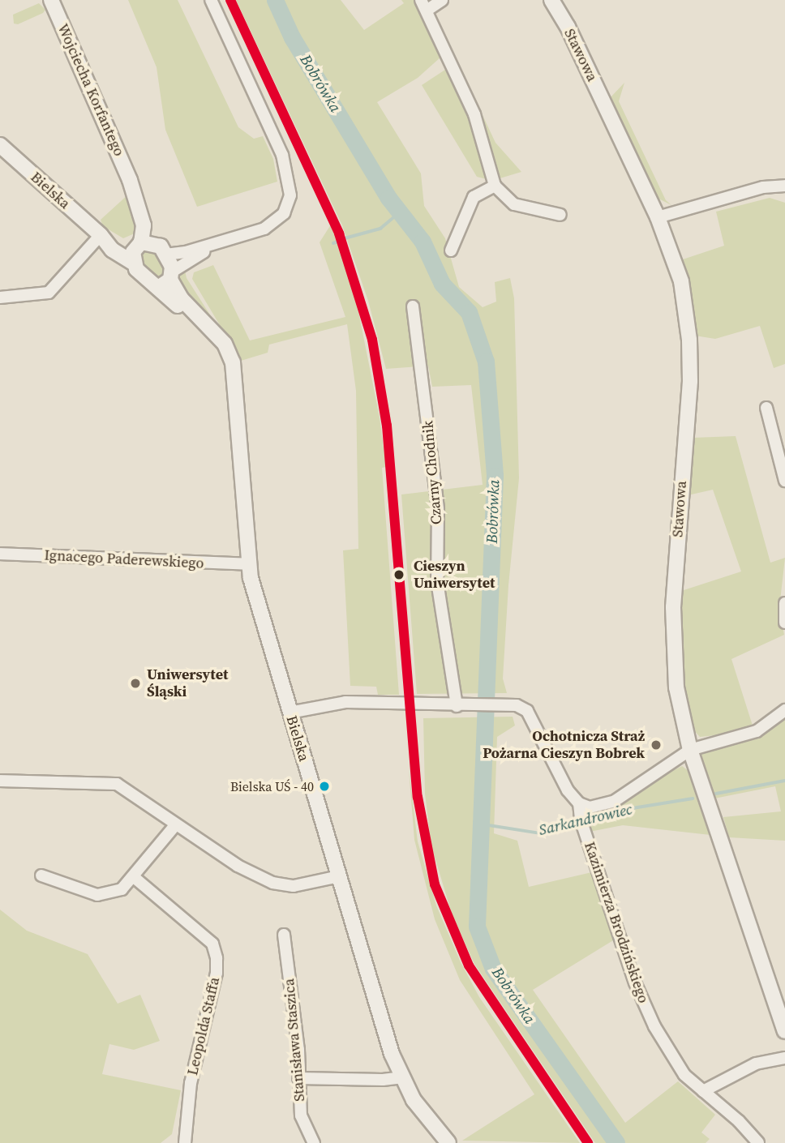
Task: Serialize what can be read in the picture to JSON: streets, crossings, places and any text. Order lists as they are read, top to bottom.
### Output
{
  "streets": {
    "street": [
      "Stawowa",
      "Wojciecha Korfantego",
      "Bielska",
      "Czarny Chodnik",
      "Ignacego Paderewskiego",
      "Kazimierza Brodzińskiego",
      "Leopolda Staffa",
      "Stanisława Staszica"
    ]
  },
  "crossings": [
    ["Wojciecha Korfantego", "Bielska"],
    ["Bielska", "Ignacego Paderewskiego"],
    ["Bielska", "Kazimierza Brodzińskiego"],
    ["Czarny Chodnik", "Kazimierza Brodzińskiego"]
  ],
  "water": ["Bobrówka", "Sarkandrowiec"],
  "places": [
    "Cieszyn Uniwersytet",
    "Uniwersytet Śląski",
    "Ochotnicza Straż Pożarna Cieszyn Bobrek",
    "Bielska UŚ - 40"
  ]
}
